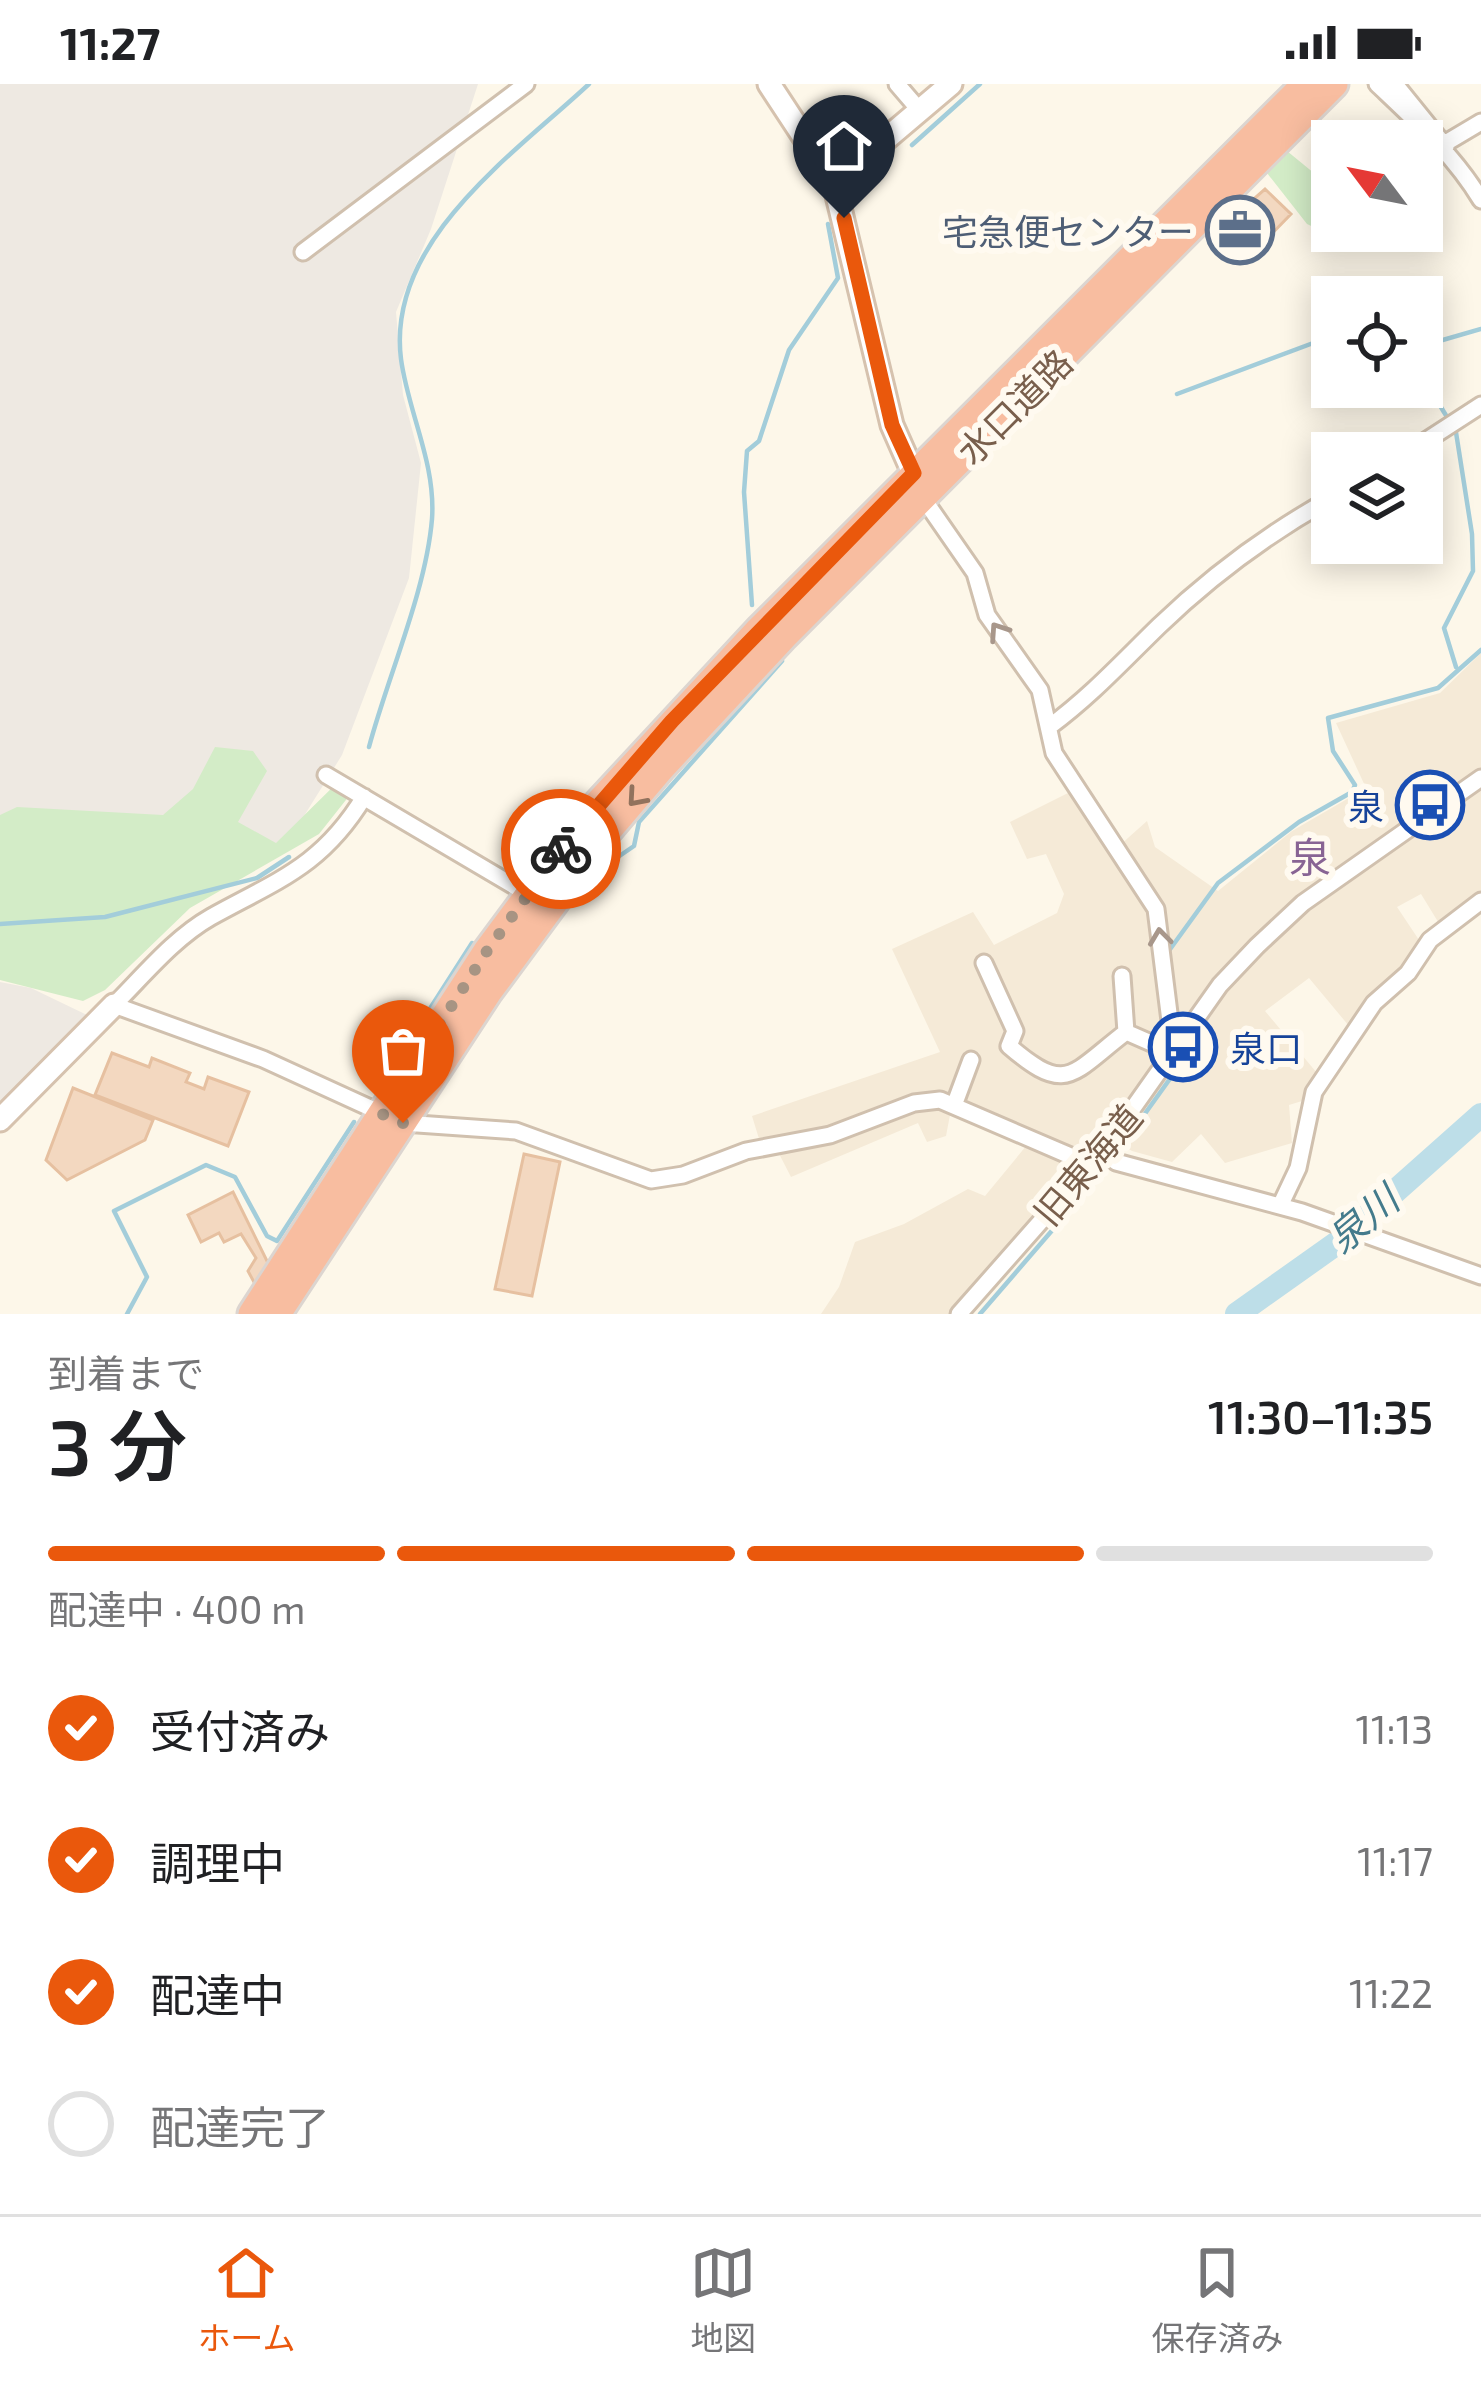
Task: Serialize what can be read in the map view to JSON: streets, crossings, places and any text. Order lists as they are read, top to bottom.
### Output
{
  "streets": {
    "highway": ["水口道路"],
    "street": ["旧東海道"]
  },
  "districts": ["泉"],
  "water": ["泉川"],
  "places": {
    "office": ["宅急便センター"],
    "bus stop": ["泉", "泉口"]
  },
  "north": "top left",
  "page": {
    "status": "11:27",
    "heading": ["3 分", "到着まで", "11:30–11:35"],
    "bar": "配達中 · 400 m",
    "list": [
      ["受付済み", "11:13"],
      ["調理中", "11:17"],
      ["配達中", "11:22"],
      "配達完了"
    ],
    "tabs": ["ホーム", "地図", "保存済み"]
  }
}
